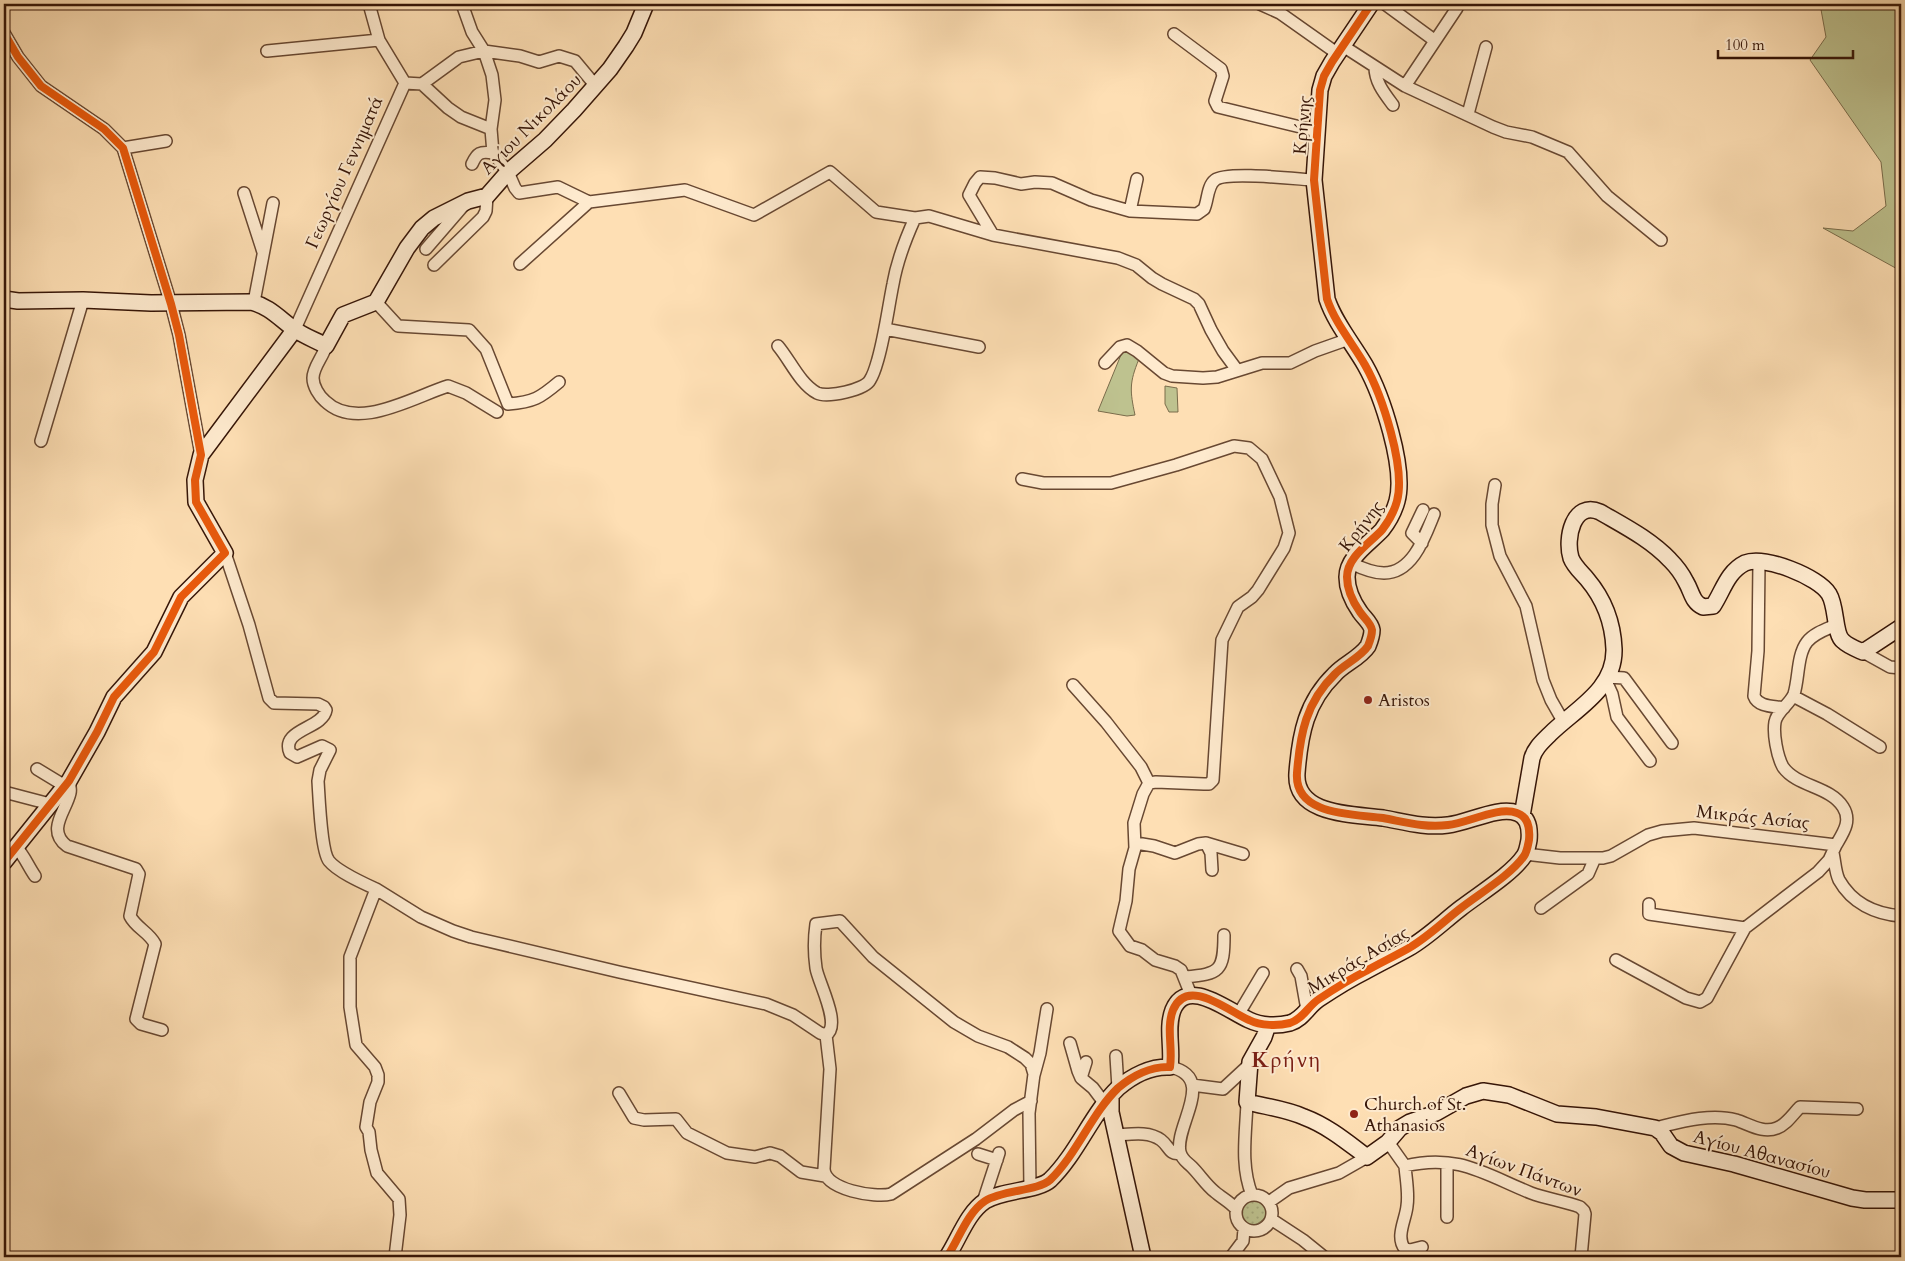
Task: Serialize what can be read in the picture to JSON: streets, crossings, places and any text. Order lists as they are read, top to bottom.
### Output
{
  "streets": {
    "street": [
      "Αγίου Νικολάου",
      "Κρήνης",
      "Γεωργίου Γεννηματά",
      "Μικράς Ασίας",
      "Αγίου Αθανασίου",
      "Αγίων Πάντων"
    ]
  },
  "districts": ["Κρήνη"],
  "places": ["Aristos", "Church of St. Athanasios"],
  "scale_bar": "100 m"
}
